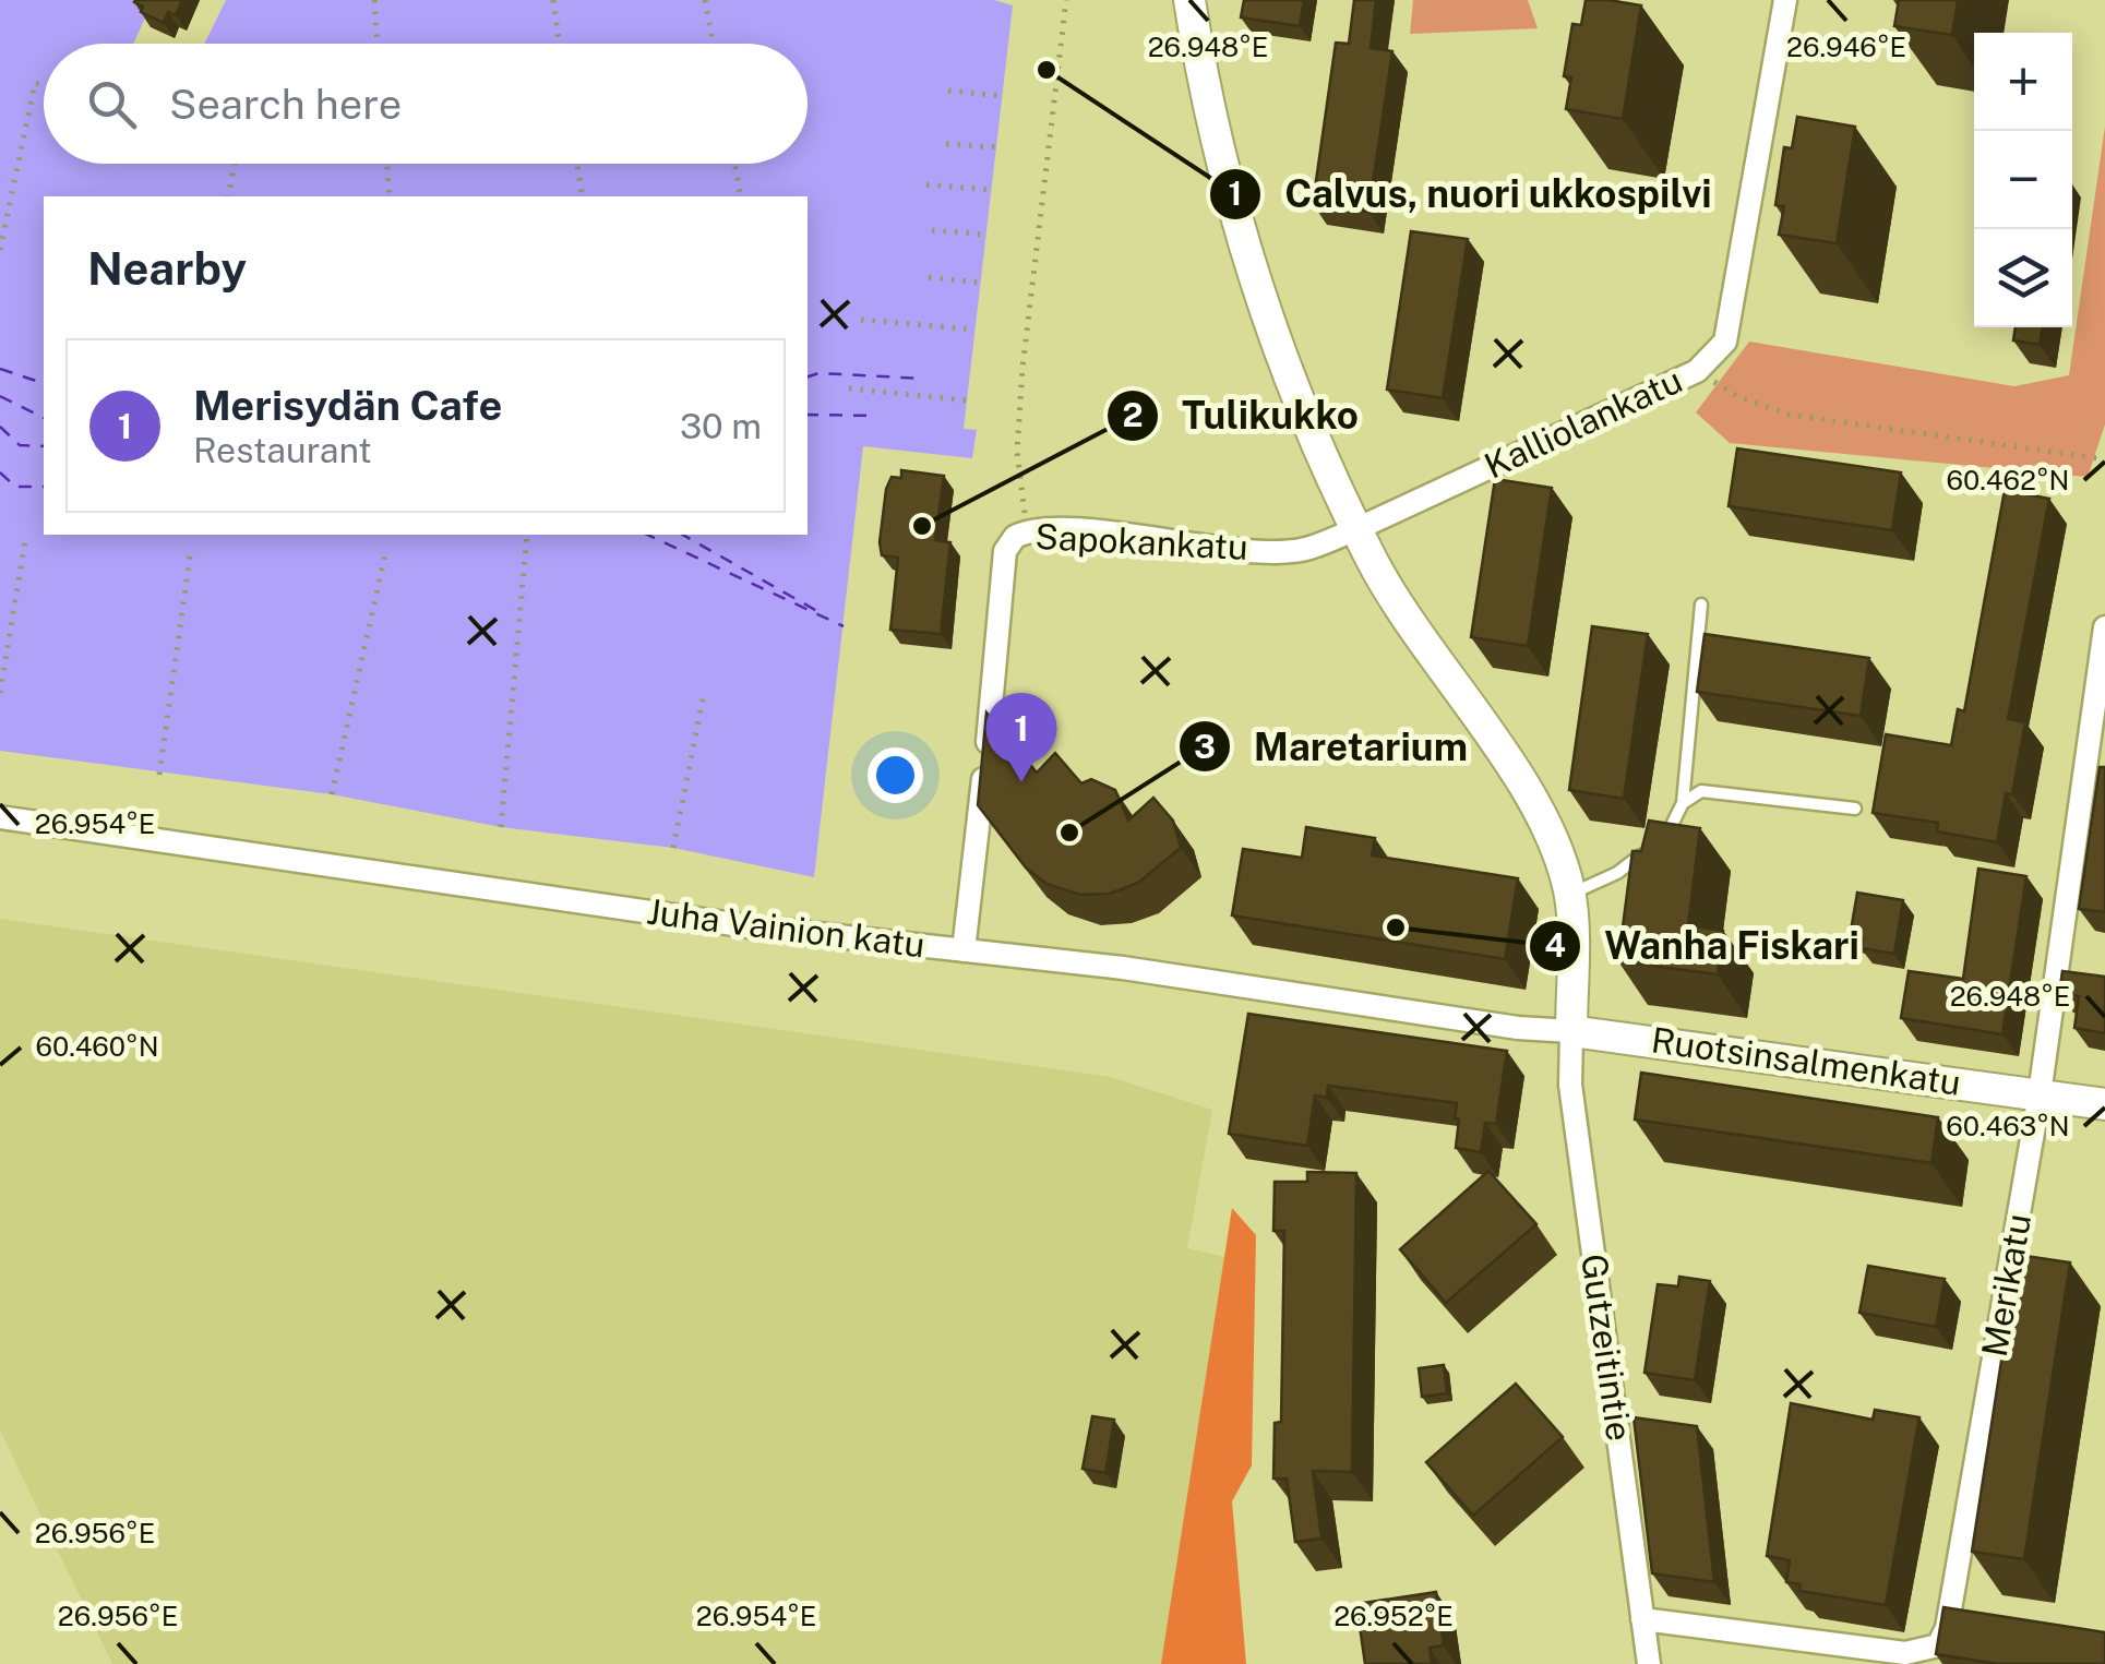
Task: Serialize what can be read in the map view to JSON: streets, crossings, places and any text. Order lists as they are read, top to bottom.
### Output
{
  "streets": {
    "street": [
      "Kalliolankatu",
      "Sapokankatu",
      "Juha Vainion katu",
      "Ruotsinsalmenkatu",
      "Merikatu",
      "Gutzeitintie"
    ]
  },
  "crossings": [
    ["Kalliolankatu", "Sapokankatu"],
    ["Sapokankatu", "Juha Vainion katu"],
    ["Juha Vainion katu", "Ruotsinsalmenkatu"],
    ["Juha Vainion katu", "Gutzeitintie"],
    ["Ruotsinsalmenkatu", "Merikatu"],
    ["Ruotsinsalmenkatu", "Gutzeitintie"],
    ["Merikatu", "Gutzeitintie"]
  ],
  "places": [
    "Calvus, nuori ukkospilvi",
    "Tulikukko",
    "Maretarium",
    "Wanha Fiskari"
  ],
  "page": {
    "map_buttons": ["+", "−"],
    "search": "Search here",
    "heading": "Nearby",
    "list": [
      {
        "mark": "1",
        "name": "Merisydän Cafe",
        "note": "Restaurant",
        "value": "30 m"
      }
    ],
    "pins": "1"
  },
  "coordinates": [
    "26.948°E",
    "26.946°E",
    "60.462°N",
    "26.954°E",
    "60.460°N",
    "60.463°N",
    "26.956°E",
    "26.952°E"
  ]
}
